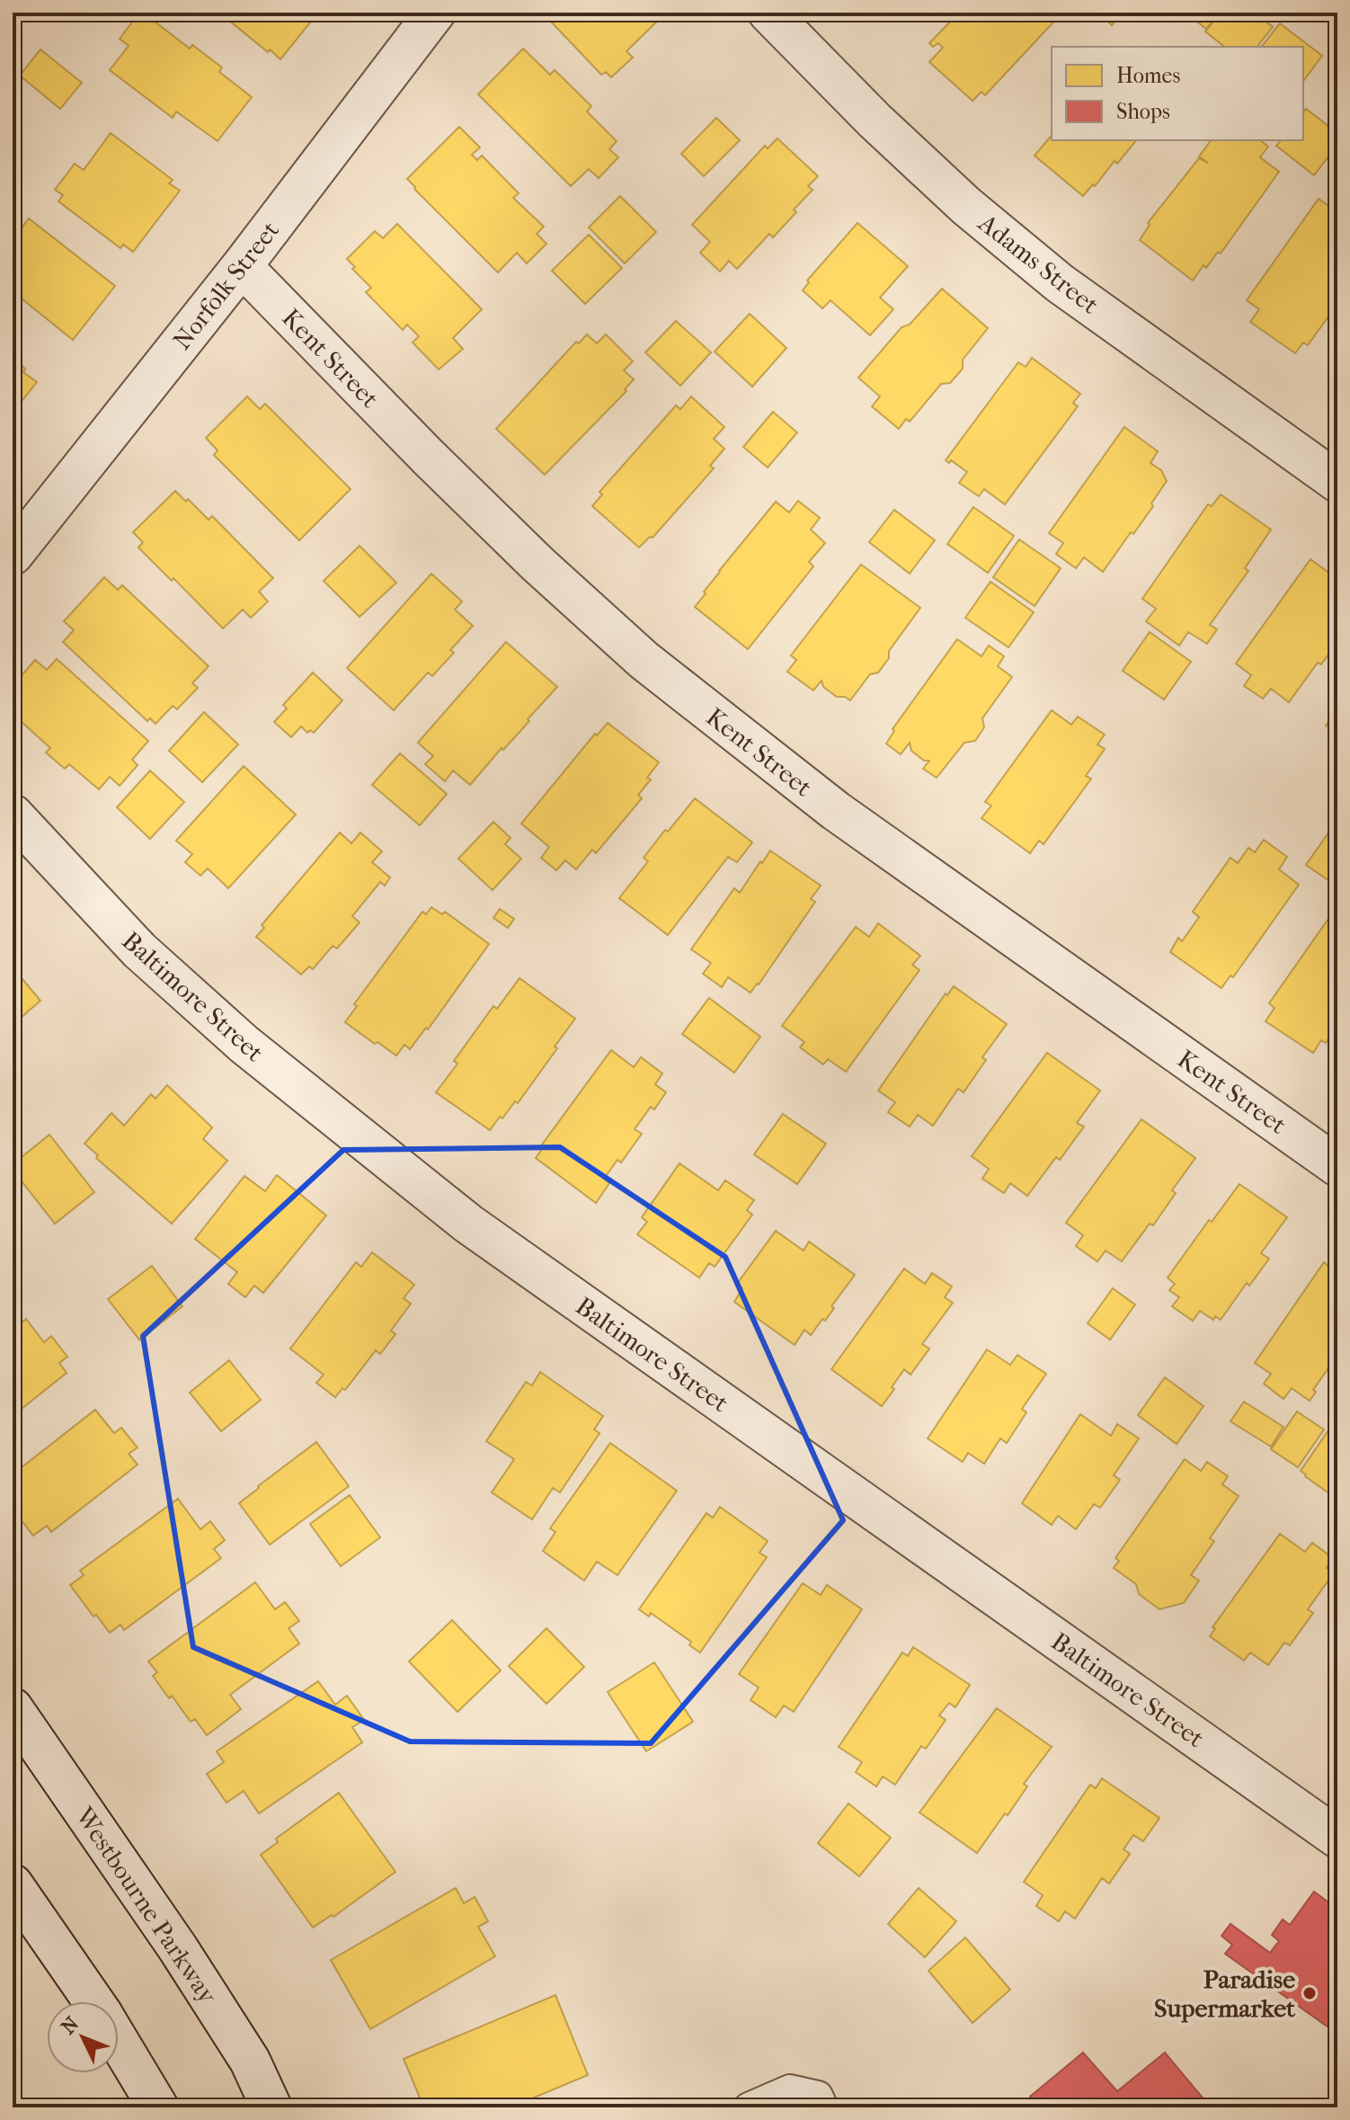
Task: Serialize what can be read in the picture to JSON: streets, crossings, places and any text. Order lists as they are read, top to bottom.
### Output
{
  "streets": {
    "street": [
      "Adams Street",
      "Norfolk Street",
      "Kent Street",
      "Baltimore Street",
      "Westbourne Parkway"
    ]
  },
  "crossings": [
    ["Norfolk Street", "Kent Street"]
  ],
  "places": ["Paradise Supermarket"],
  "legend": ["Homes", "Shops"],
  "north": "top left"
}
